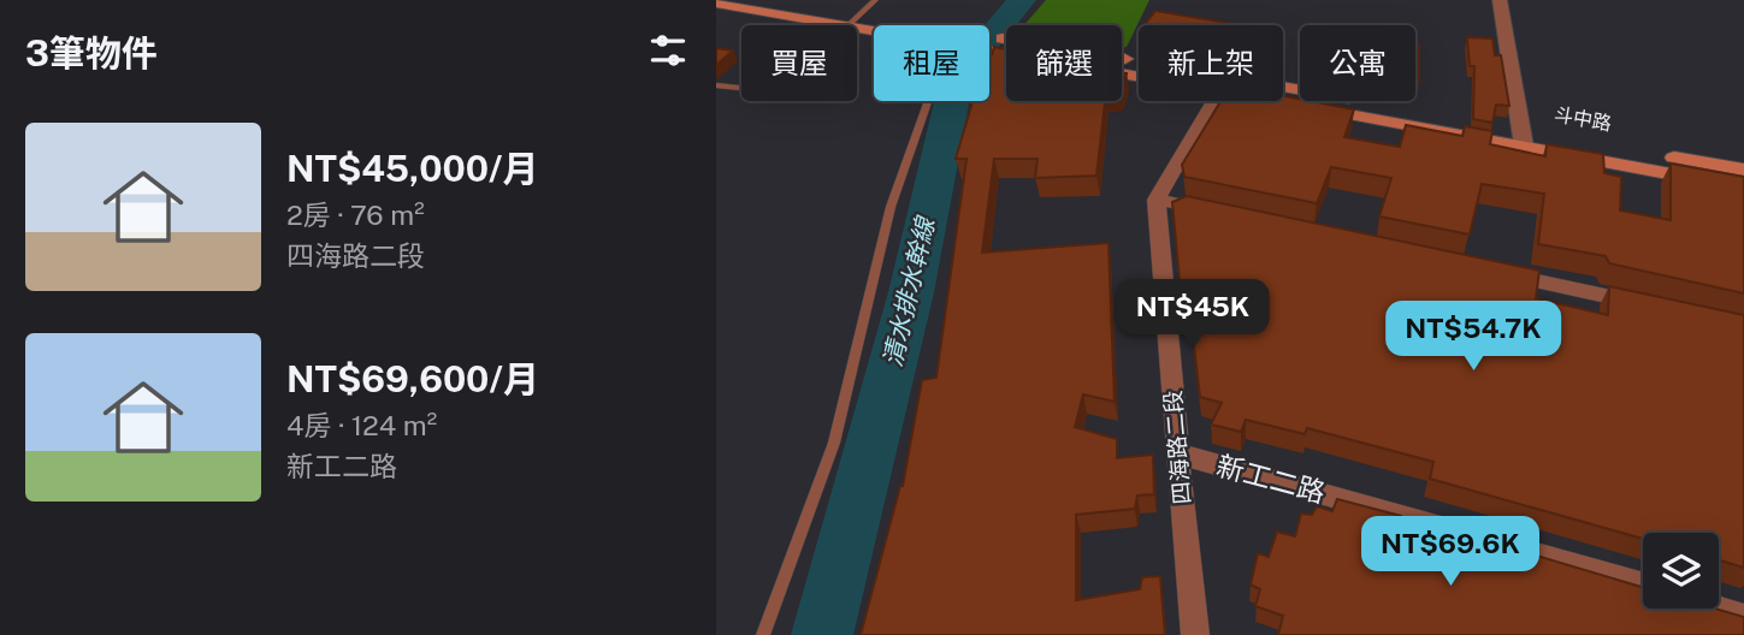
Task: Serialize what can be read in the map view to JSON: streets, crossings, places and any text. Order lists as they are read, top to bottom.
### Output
{
  "streets": {
    "main road": ["斗中路"],
    "street": ["四海路二段", "新工二路"]
  },
  "crossings": [
    ["四海路二段", "新工二路"]
  ],
  "water": ["清水排水幹線"],
  "page": {
    "heading": "3筆物件",
    "chip": [
      "買屋",
      "租屋",
      "篩選",
      "新上架",
      "公寓"
    ],
    "list": [
      {
        "name": "NT$45,000/月",
        "note": "2房 · 76 m² · 四海路二段"
      },
      {
        "name": "NT$69,600/月",
        "note": "4房 · 124 m² · 新工二路"
      }
    ],
    "price": ["NT$45K", "NT$54.7K", "NT$69.6K"]
  }
}
